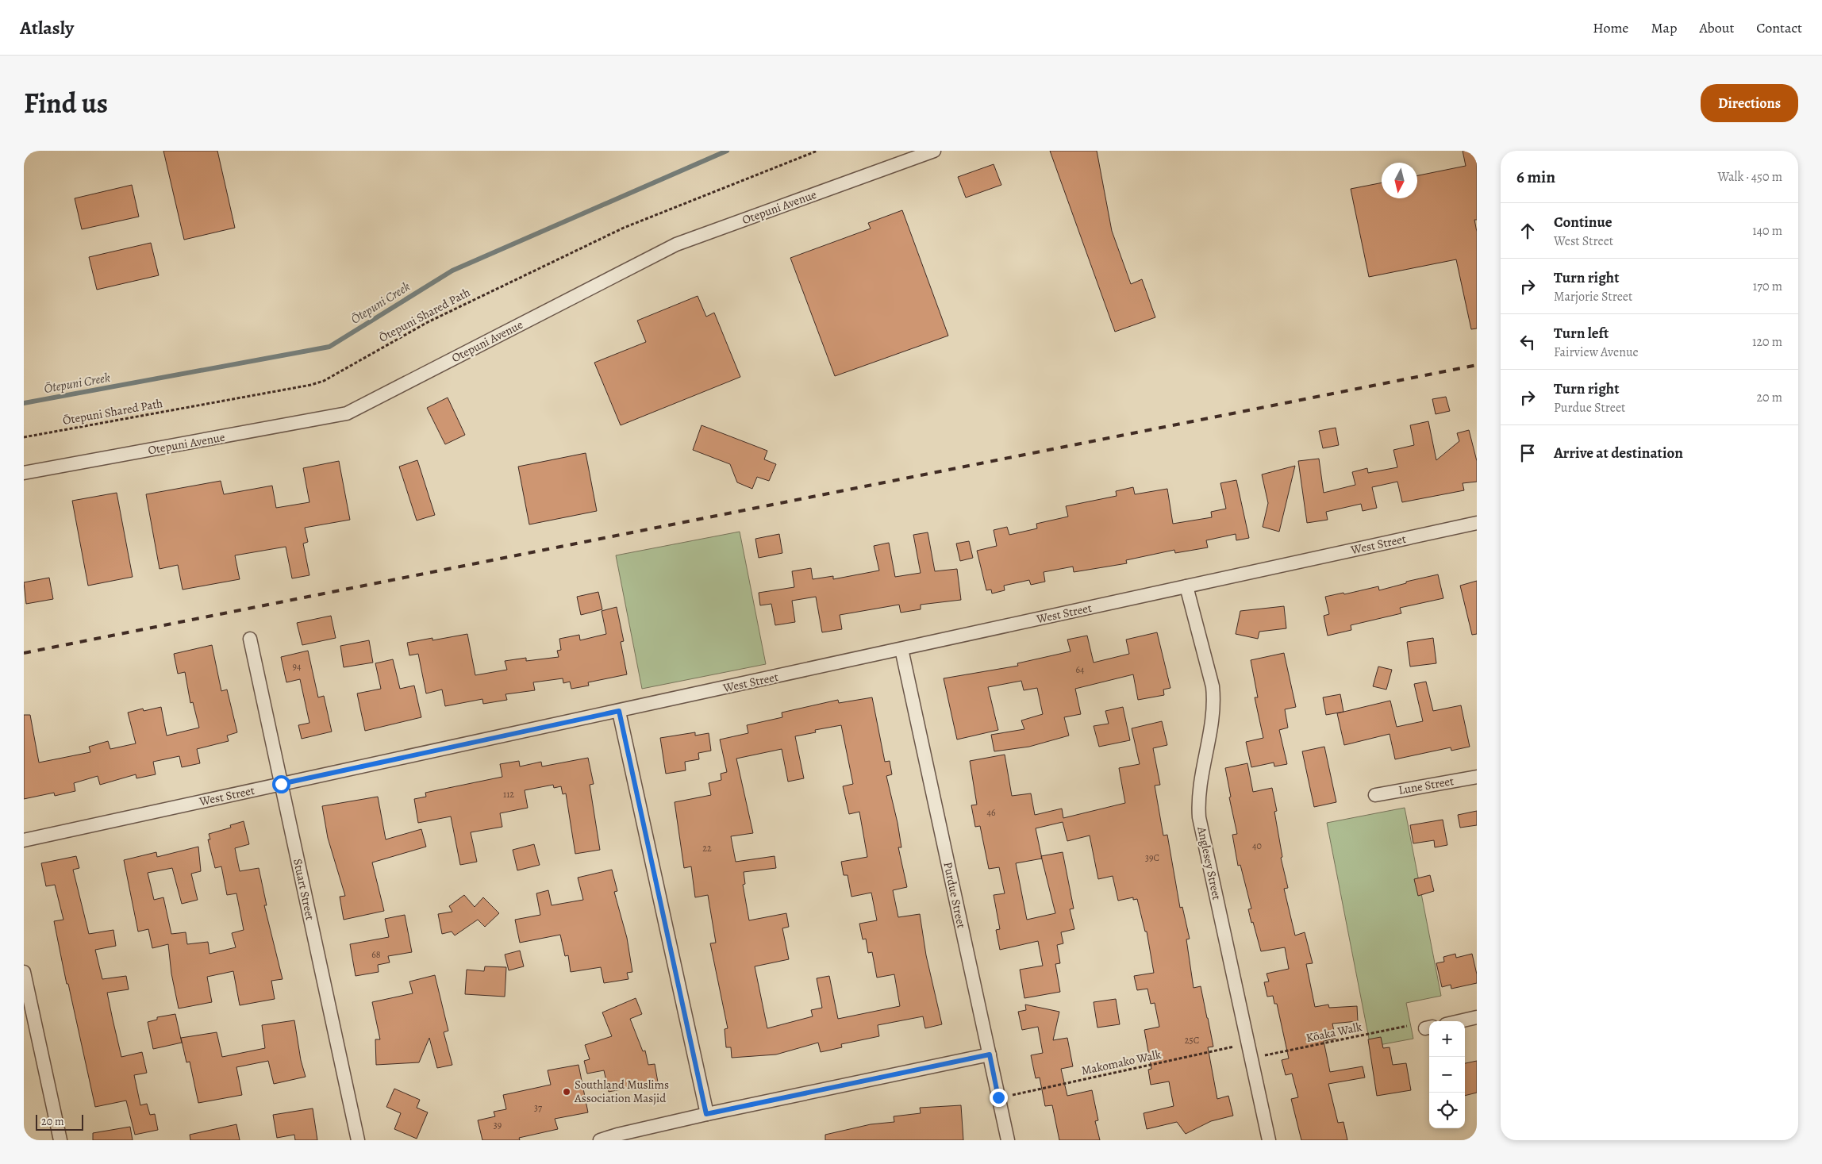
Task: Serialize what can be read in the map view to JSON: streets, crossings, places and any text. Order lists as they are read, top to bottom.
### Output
{
  "streets": {
    "street": [
      "Otepuni Avenue",
      "West Street",
      "Lune Street",
      "Anglesey Street",
      "Stuart Street",
      "Purdue Street"
    ],
    "path": ["Ōtepuni Shared Path", "Kōaka Walk", "Makomako Walk"]
  },
  "crossings": [
    ["West Street", "Anglesey Street"],
    ["West Street", "Stuart Street"],
    ["West Street", "Purdue Street"]
  ],
  "water": ["Ōtepuni Creek"],
  "places": ["Southland Muslims Association Masjid"],
  "house_numbers": [
    "94",
    "64",
    "112",
    "46",
    "40",
    "22",
    "39C",
    "68",
    "25C",
    "37",
    "39"
  ],
  "scale_bar": "20 m",
  "north": "bottom",
  "page": {
    "header": "Atlasly",
    "nav": [
      "Home",
      "Map",
      "About",
      "Contact"
    ],
    "title": "Find us",
    "buttons": "Directions",
    "heading": ["6 min", "Walk · 450 m"],
    "list": [
      ["Continue", "West Street", "140 m"],
      ["Turn right", "Marjorie Street", "170 m"],
      ["Turn left", "Fairview Avenue", "120 m"],
      ["Turn right", "Purdue Street", "20 m"],
      "Arrive at destination"
    ],
    "map_buttons": ["+", "−"],
    "scale": "20 m"
  }
}
